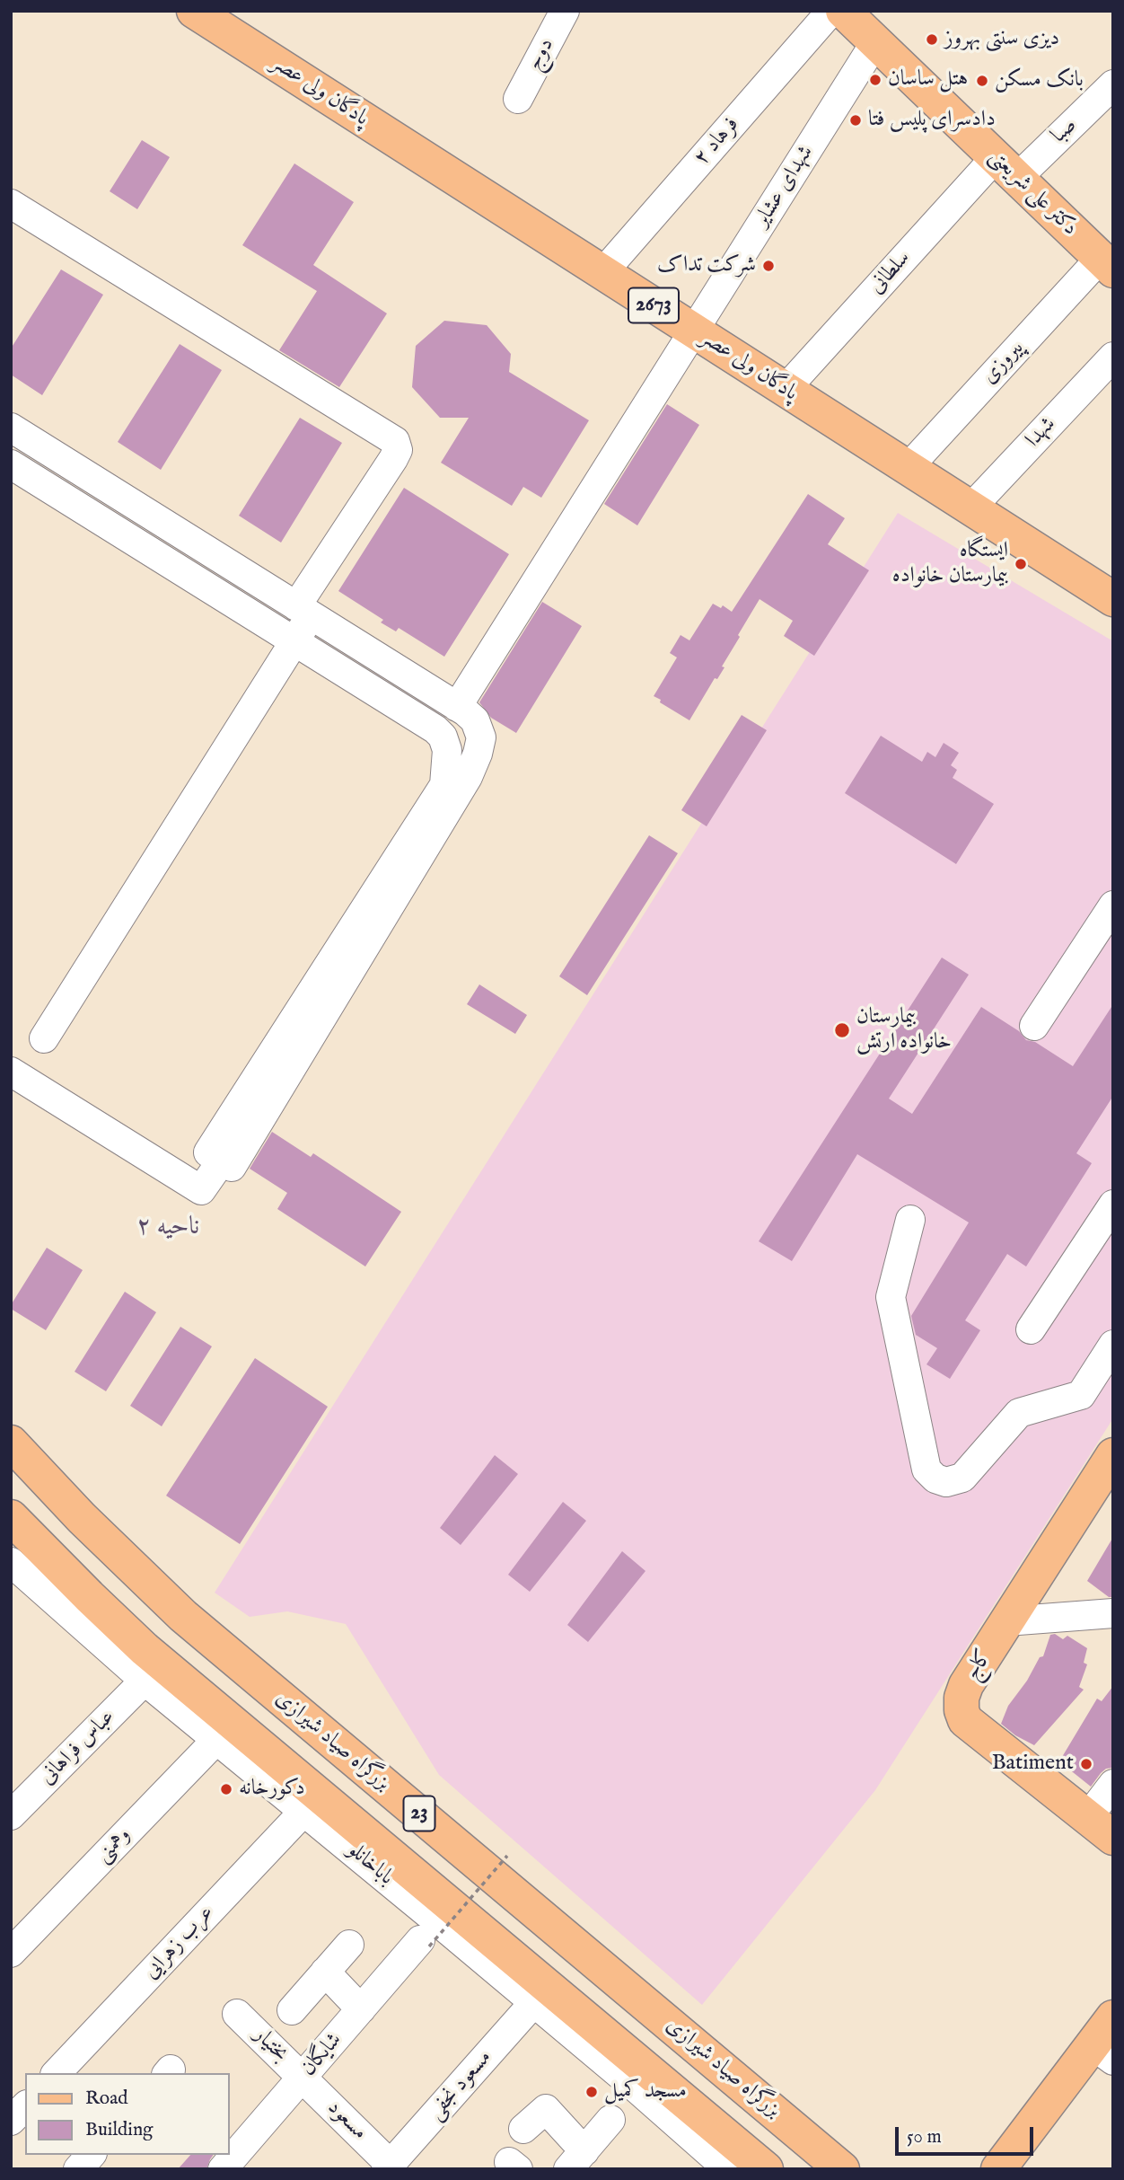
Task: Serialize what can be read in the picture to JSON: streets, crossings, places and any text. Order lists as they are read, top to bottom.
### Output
{
  "streets": {
    "main road": [
      "پادگان ولی عصر",
      "دکتر علی شریعتی",
      "2673",
      "کاج",
      "بزرگراه صیاد شیرازی",
      "23"
    ],
    "street": [
      "دوج",
      "صبا",
      "فرهاد ۲",
      "شهدای عشایر",
      "سلطانی",
      "پیروزی",
      "شهدا",
      "عباس فراهانی",
      "وهمنی",
      "باباخانلو",
      "عرب زهرایی",
      "بختیار",
      "شایگان",
      "مسعود نجفی",
      "مسعود"
    ]
  },
  "crossings": [
    ["پادگان ولی عصر", "فرهاد ۲"],
    ["پادگان ولی عصر", "شهدای عشایر"],
    ["پادگان ولی عصر", "سلطانی"],
    ["پادگان ولی عصر", "پیروزی"],
    ["پادگان ولی عصر", "شهدا"],
    ["صبا", "دکتر علی شریعتی"],
    ["صبا", "سلطانی"],
    ["شهدای عشایر", "دکتر علی شریعتی"],
    ["دکتر علی شریعتی", "سلطانی"],
    ["دکتر علی شریعتی", "پیروزی"],
    ["عباس فراهانی", "باباخانلو"],
    ["وهمنی", "باباخانلو"],
    ["باباخانلو", "عرب زهرایی"],
    ["باباخانلو", "مسعود نجفی"],
    ["بختیار", "شایگان"],
    ["بختیار", "مسعود"],
    ["شایگان", "مسعود"],
    ["مسعود نجفی", "مسعود"]
  ],
  "districts": ["ناحیه ۲"],
  "places": [
    "دیزی سنتی بهروز",
    "هتل ساسان",
    "بانک مسکن",
    "دادسرای پلیس فتا",
    "شرکت تداک",
    "ایستگاه بیمارستان خانواده",
    "بیمارستان خانواده ارتش",
    "Batiment",
    "دکورخانه",
    "مسجد کمیل"
  ],
  "legend": ["Road", "Building"],
  "scale_bar": "50 m"
}
